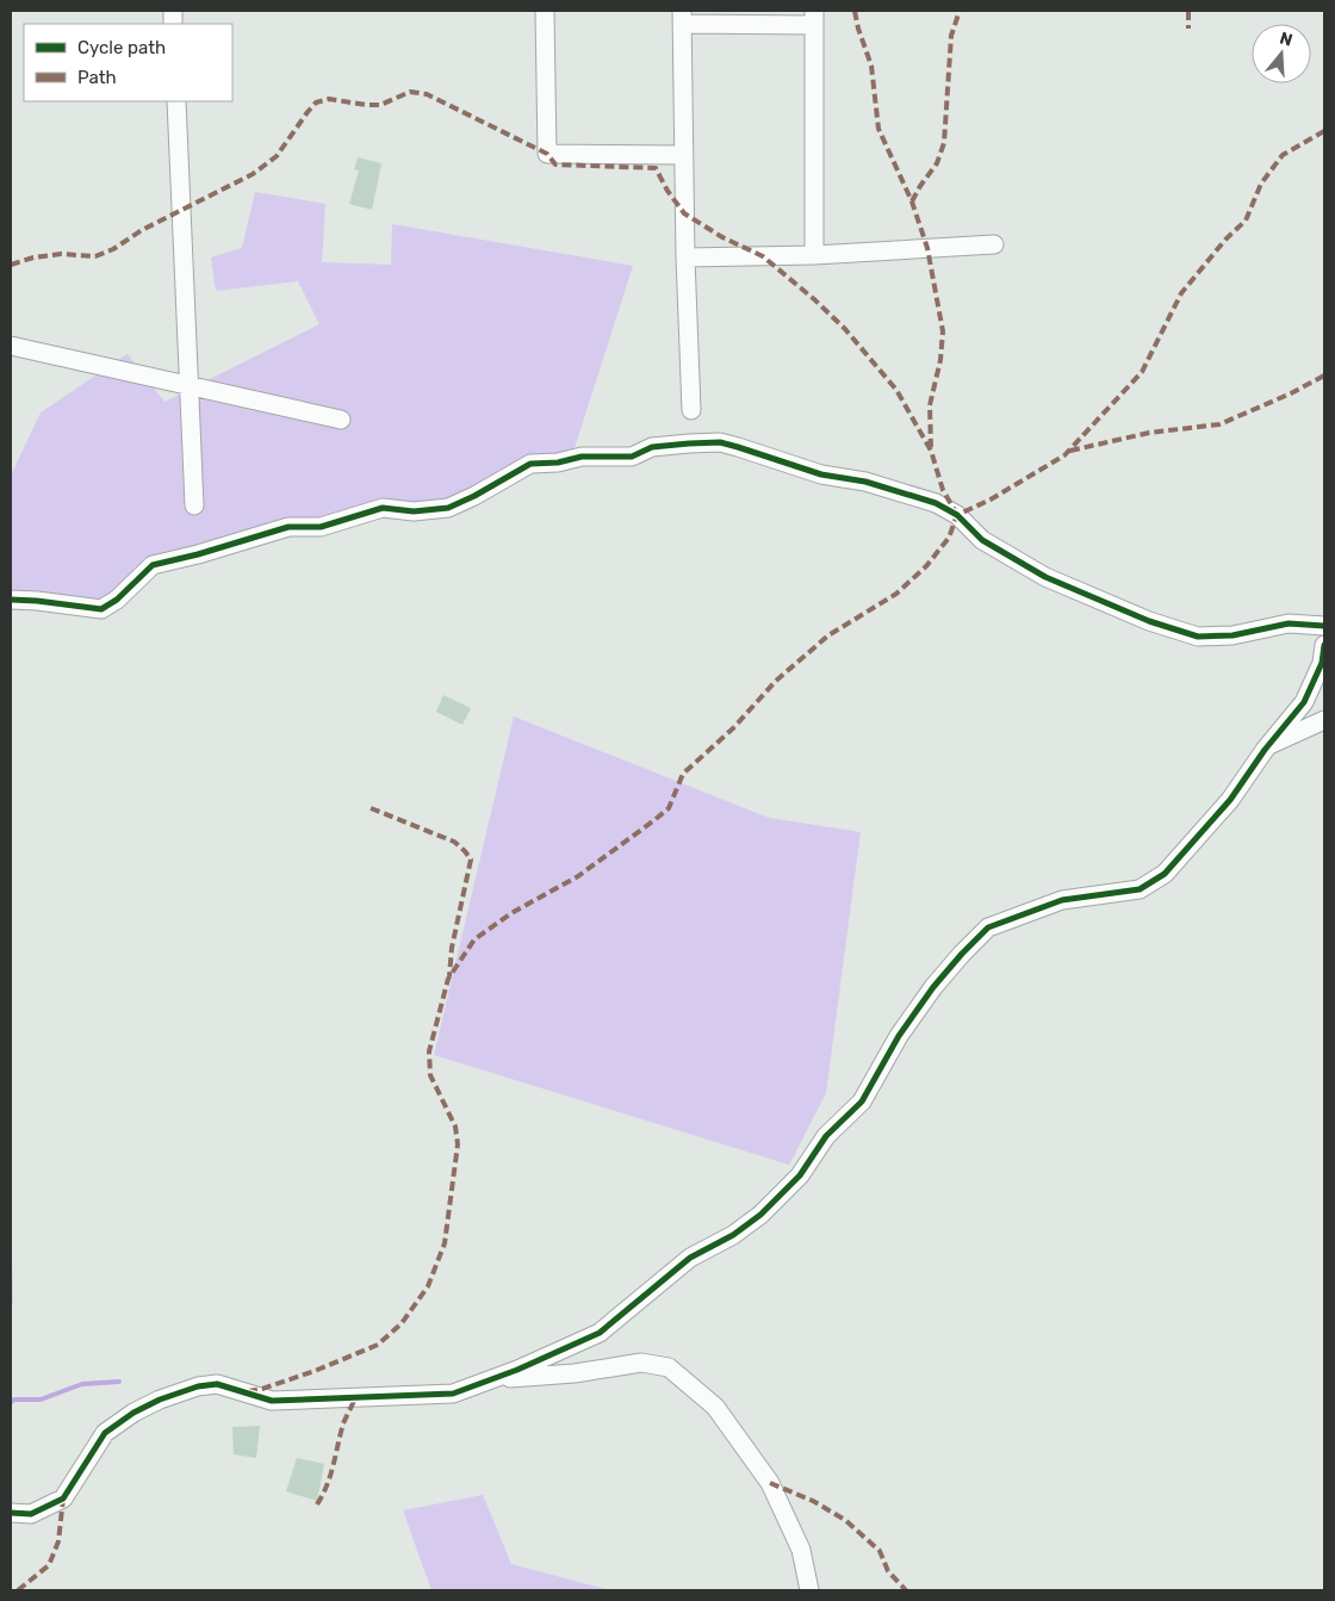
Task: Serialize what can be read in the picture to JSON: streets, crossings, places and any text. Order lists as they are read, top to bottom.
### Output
{
  "legend": ["Cycle path", "Path"],
  "north": "top"
}
